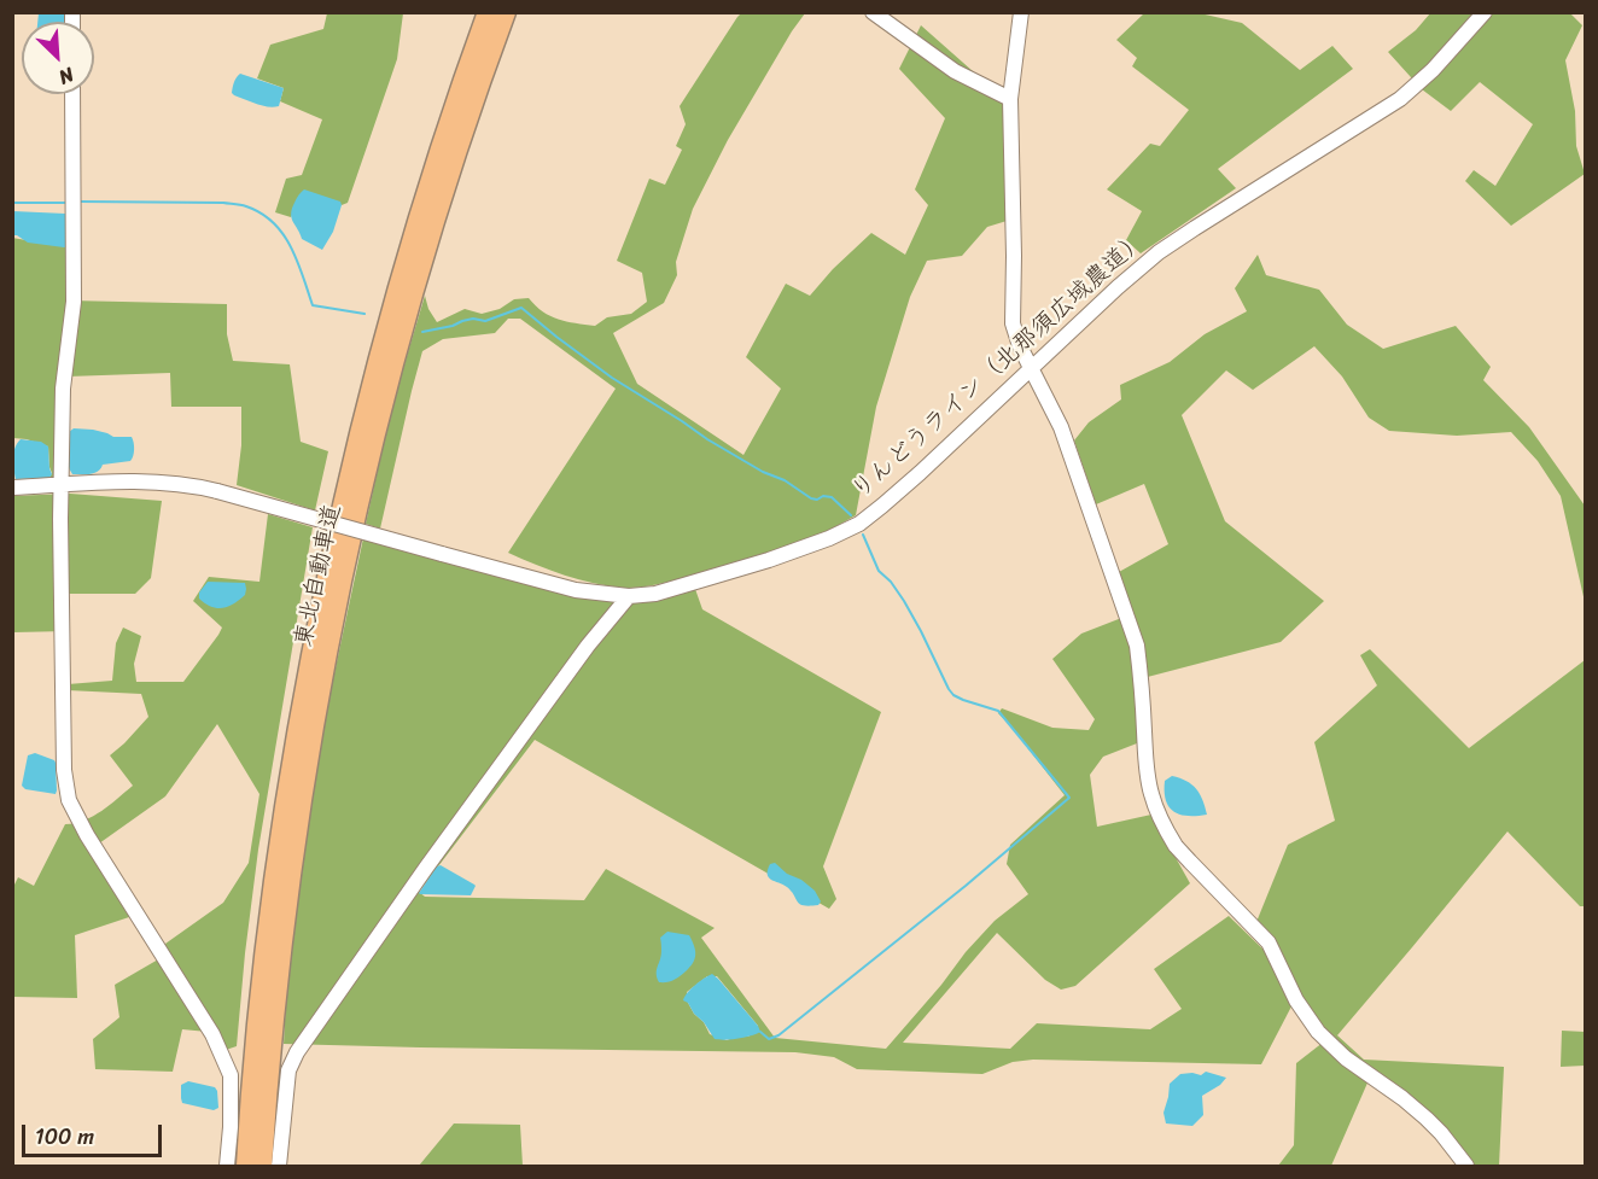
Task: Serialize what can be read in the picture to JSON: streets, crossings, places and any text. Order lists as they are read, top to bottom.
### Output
{
  "streets": {
    "highway": ["東北自動車道"],
    "street": ["りんどうライン（北那須広域農道）"]
  },
  "scale_bar": "100 m",
  "north": "bottom right"
}
